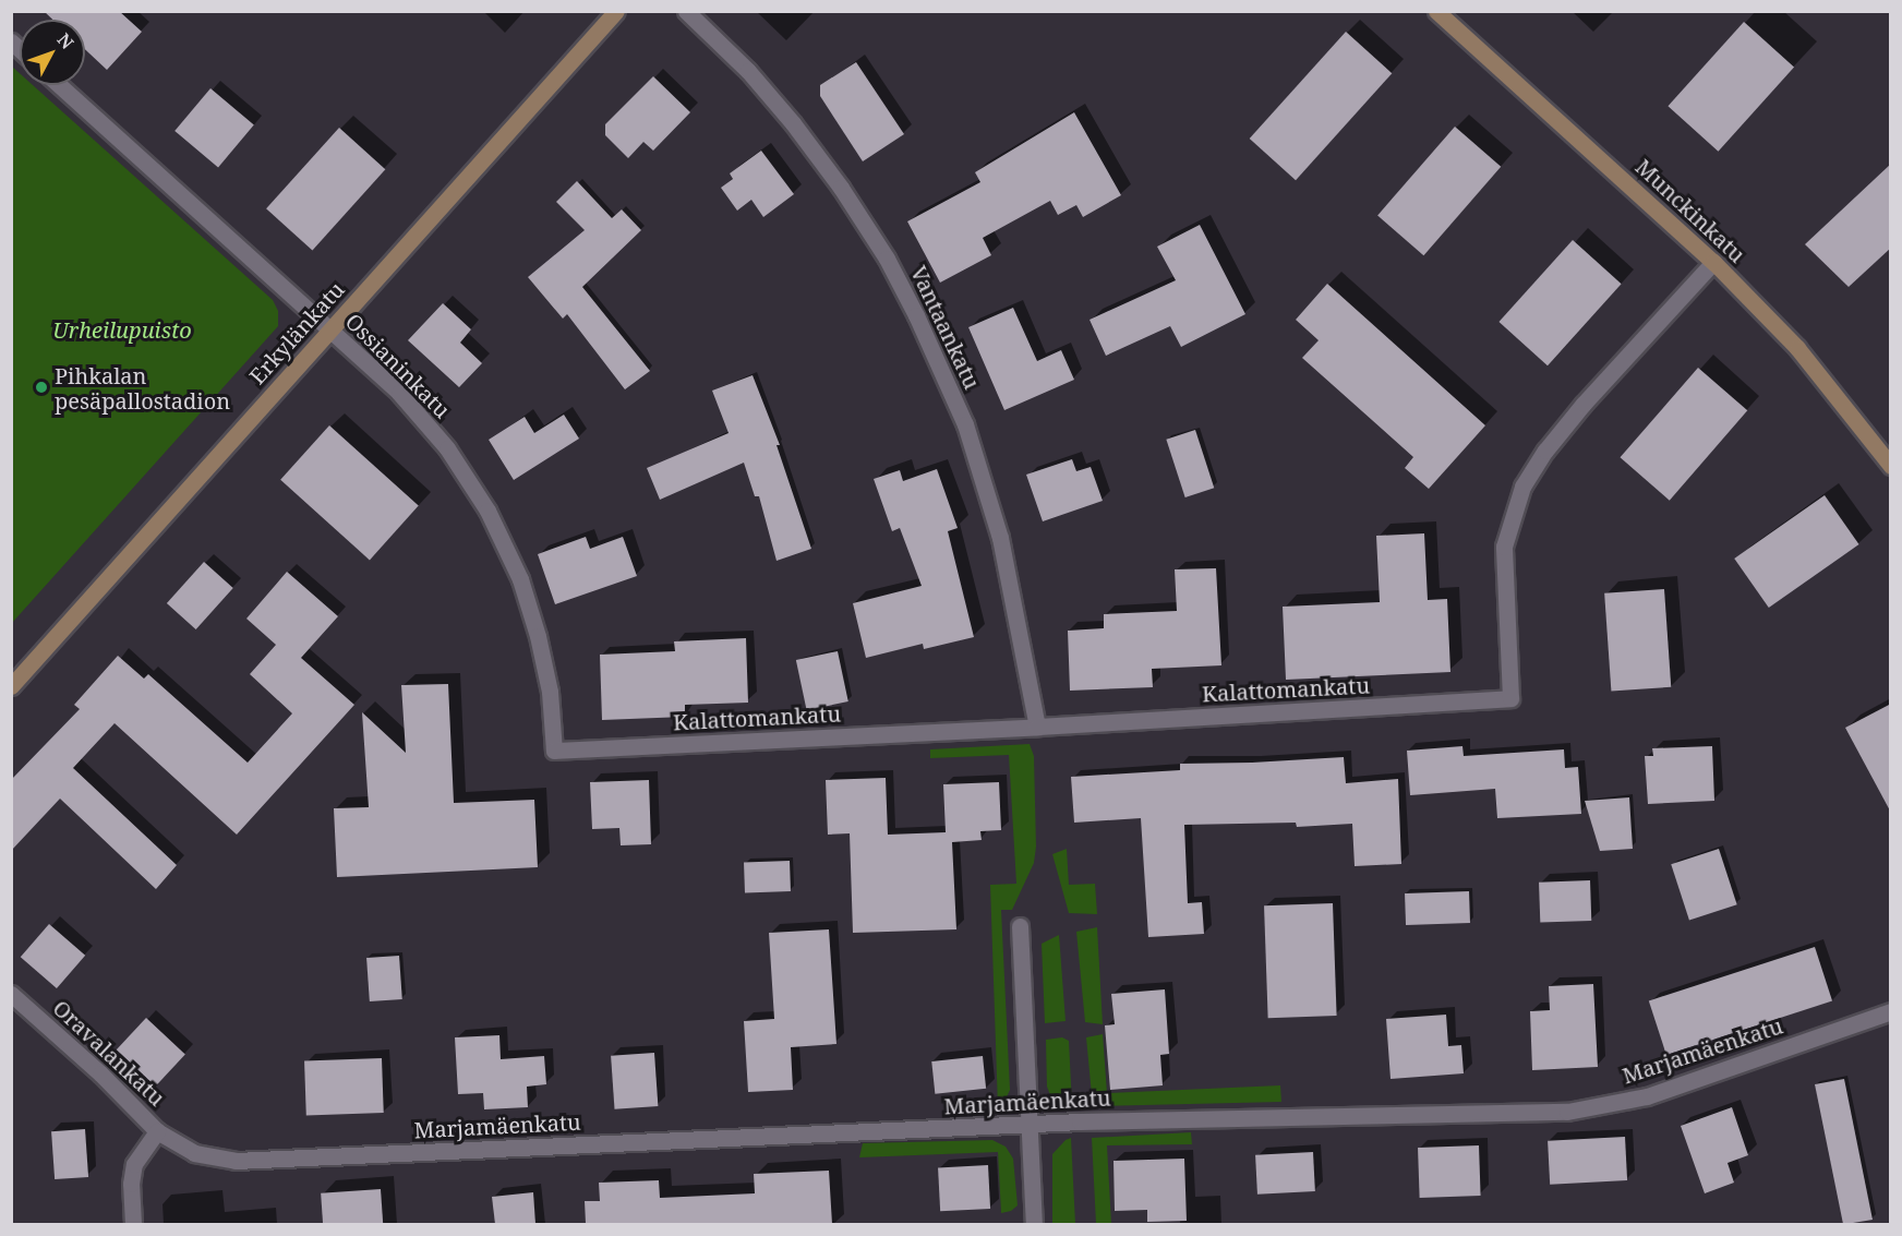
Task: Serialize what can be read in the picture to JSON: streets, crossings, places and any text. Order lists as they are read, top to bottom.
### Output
{
  "streets": {
    "street": [
      "Munckinkatu",
      "Vantaankatu",
      "Erkylänkatu",
      "Ossianinkatu",
      "Kalattomankatu",
      "Marjamäenkatu",
      "Oravalankatu"
    ]
  },
  "crossings": [
    ["Munckinkatu", "Kalattomankatu"],
    ["Vantaankatu", "Kalattomankatu"],
    ["Erkylänkatu", "Ossianinkatu"],
    ["Ossianinkatu", "Kalattomankatu"],
    ["Marjamäenkatu", "Oravalankatu"]
  ],
  "parks": ["Urheilupuisto"],
  "places": ["Pihkalan pesäpallostadion"],
  "north": "top right"
}
